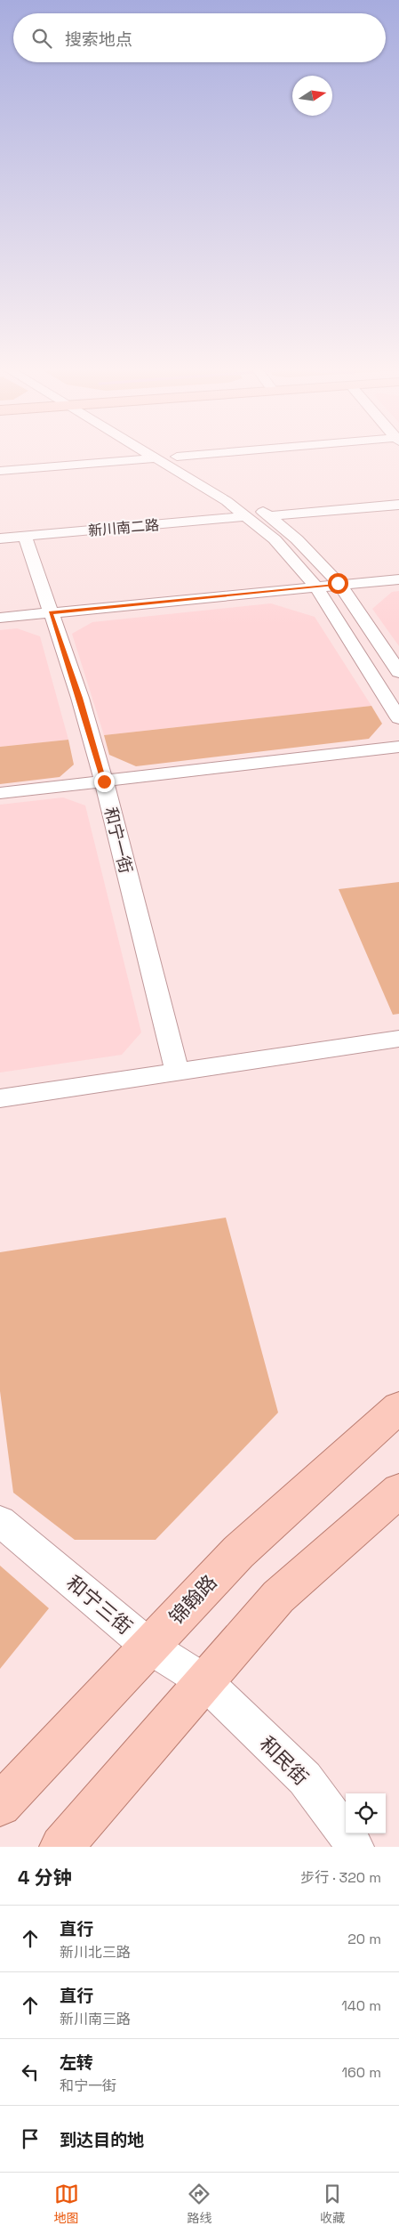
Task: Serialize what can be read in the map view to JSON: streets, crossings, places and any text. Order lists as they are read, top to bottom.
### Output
{
  "streets": {
    "main road": ["锦翰路"],
    "street": [
      "新川南二路",
      "和宁一街",
      "和宁三街",
      "和民街"
    ]
  },
  "crossings": [
    ["新川南二路", "和宁一街"],
    ["锦翰路", "和宁三街"],
    ["和宁三街", "和民街"]
  ],
  "north": "right",
  "page": {
    "search": "搜索地点",
    "heading": ["4 分钟", "步行 · 320 m"],
    "list": [
      ["直行", "新川北三路", "20 m"],
      ["直行", "新川南三路", "140 m"],
      ["左转", "和宁一街", "160 m"],
      "到达目的地"
    ],
    "nav": ["地图", "路线", "收藏"]
  }
}
